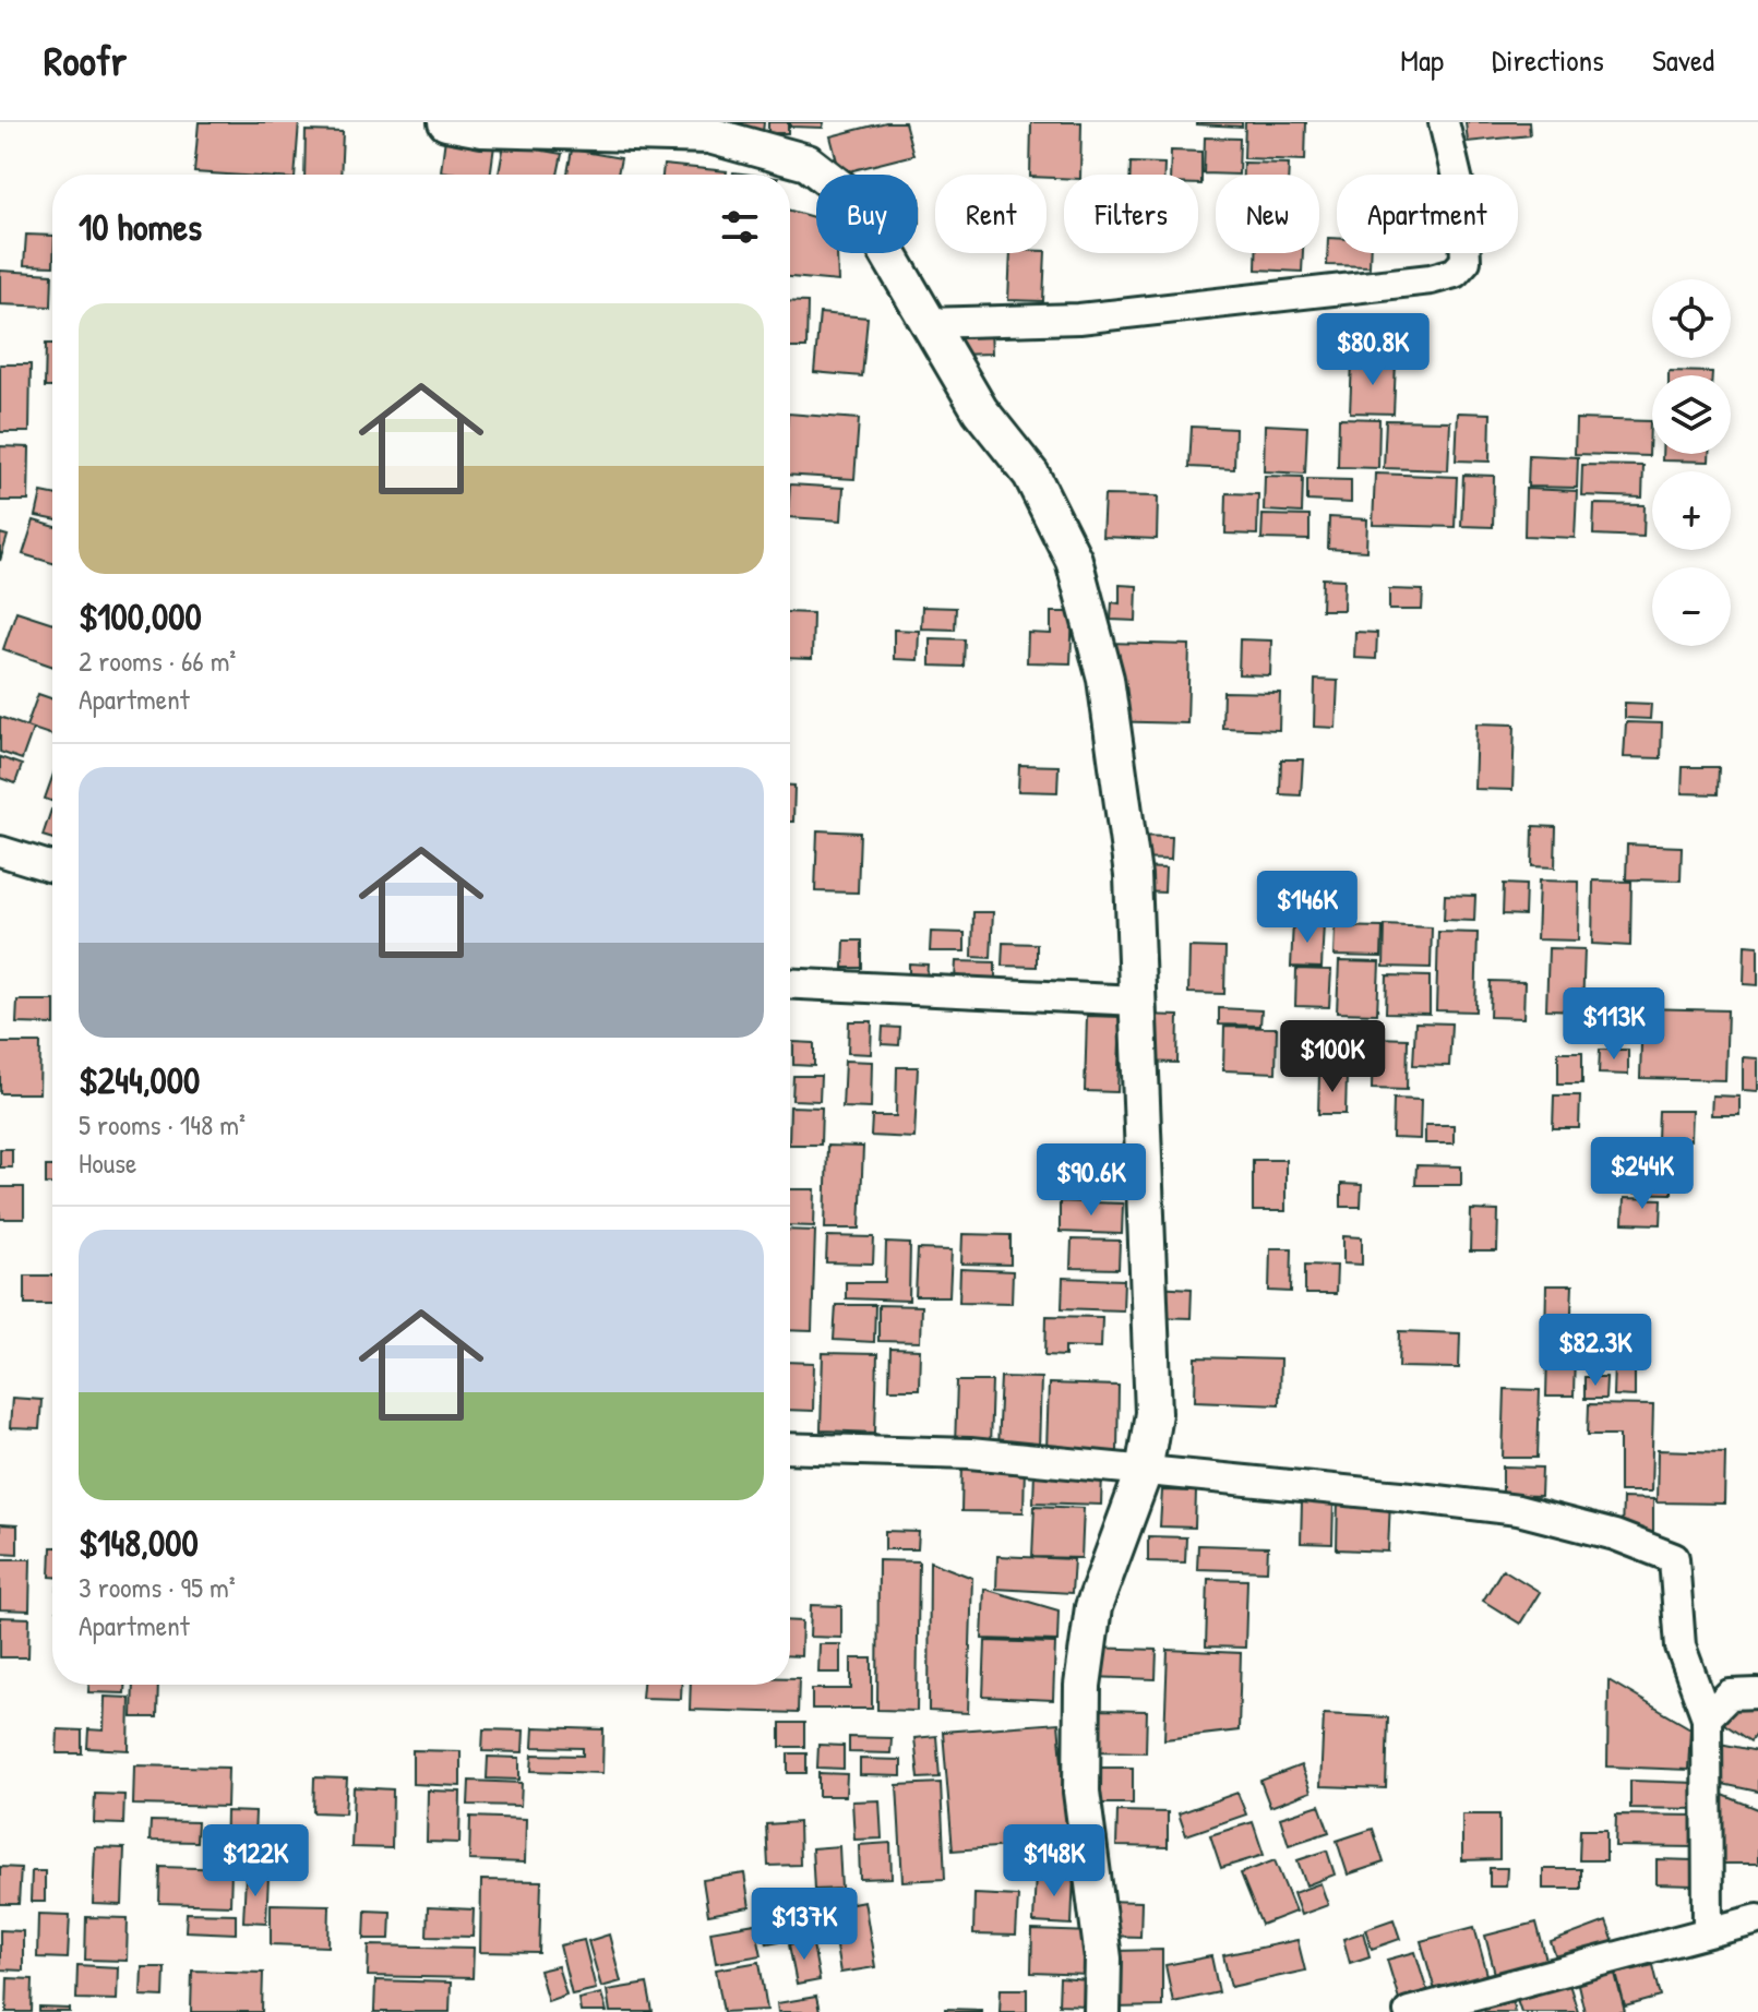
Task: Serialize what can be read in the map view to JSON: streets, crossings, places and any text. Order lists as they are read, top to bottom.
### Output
{
  "page": {
    "header": "Roofr",
    "nav": ["Map", "Directions", "Saved"],
    "chip": [
      "Buy",
      "Rent",
      "Filters",
      "New",
      "Apartment"
    ],
    "heading": "10 homes",
    "map_buttons": ["+", "−"],
    "list": [
      {
        "name": "$100,000",
        "note": "2 rooms · 66 m² · Apartment"
      },
      {
        "name": "$244,000",
        "note": "5 rooms · 148 m² · House"
      },
      {
        "name": "$148,000",
        "note": "3 rooms · 95 m² · Apartment"
      }
    ],
    "price": [
      "$80.8K",
      "$146K",
      "$113K",
      "$100K",
      "$244K",
      "$90.6K",
      "$82.3K",
      "$122K",
      "$148K",
      "$137K"
    ]
  }
}
